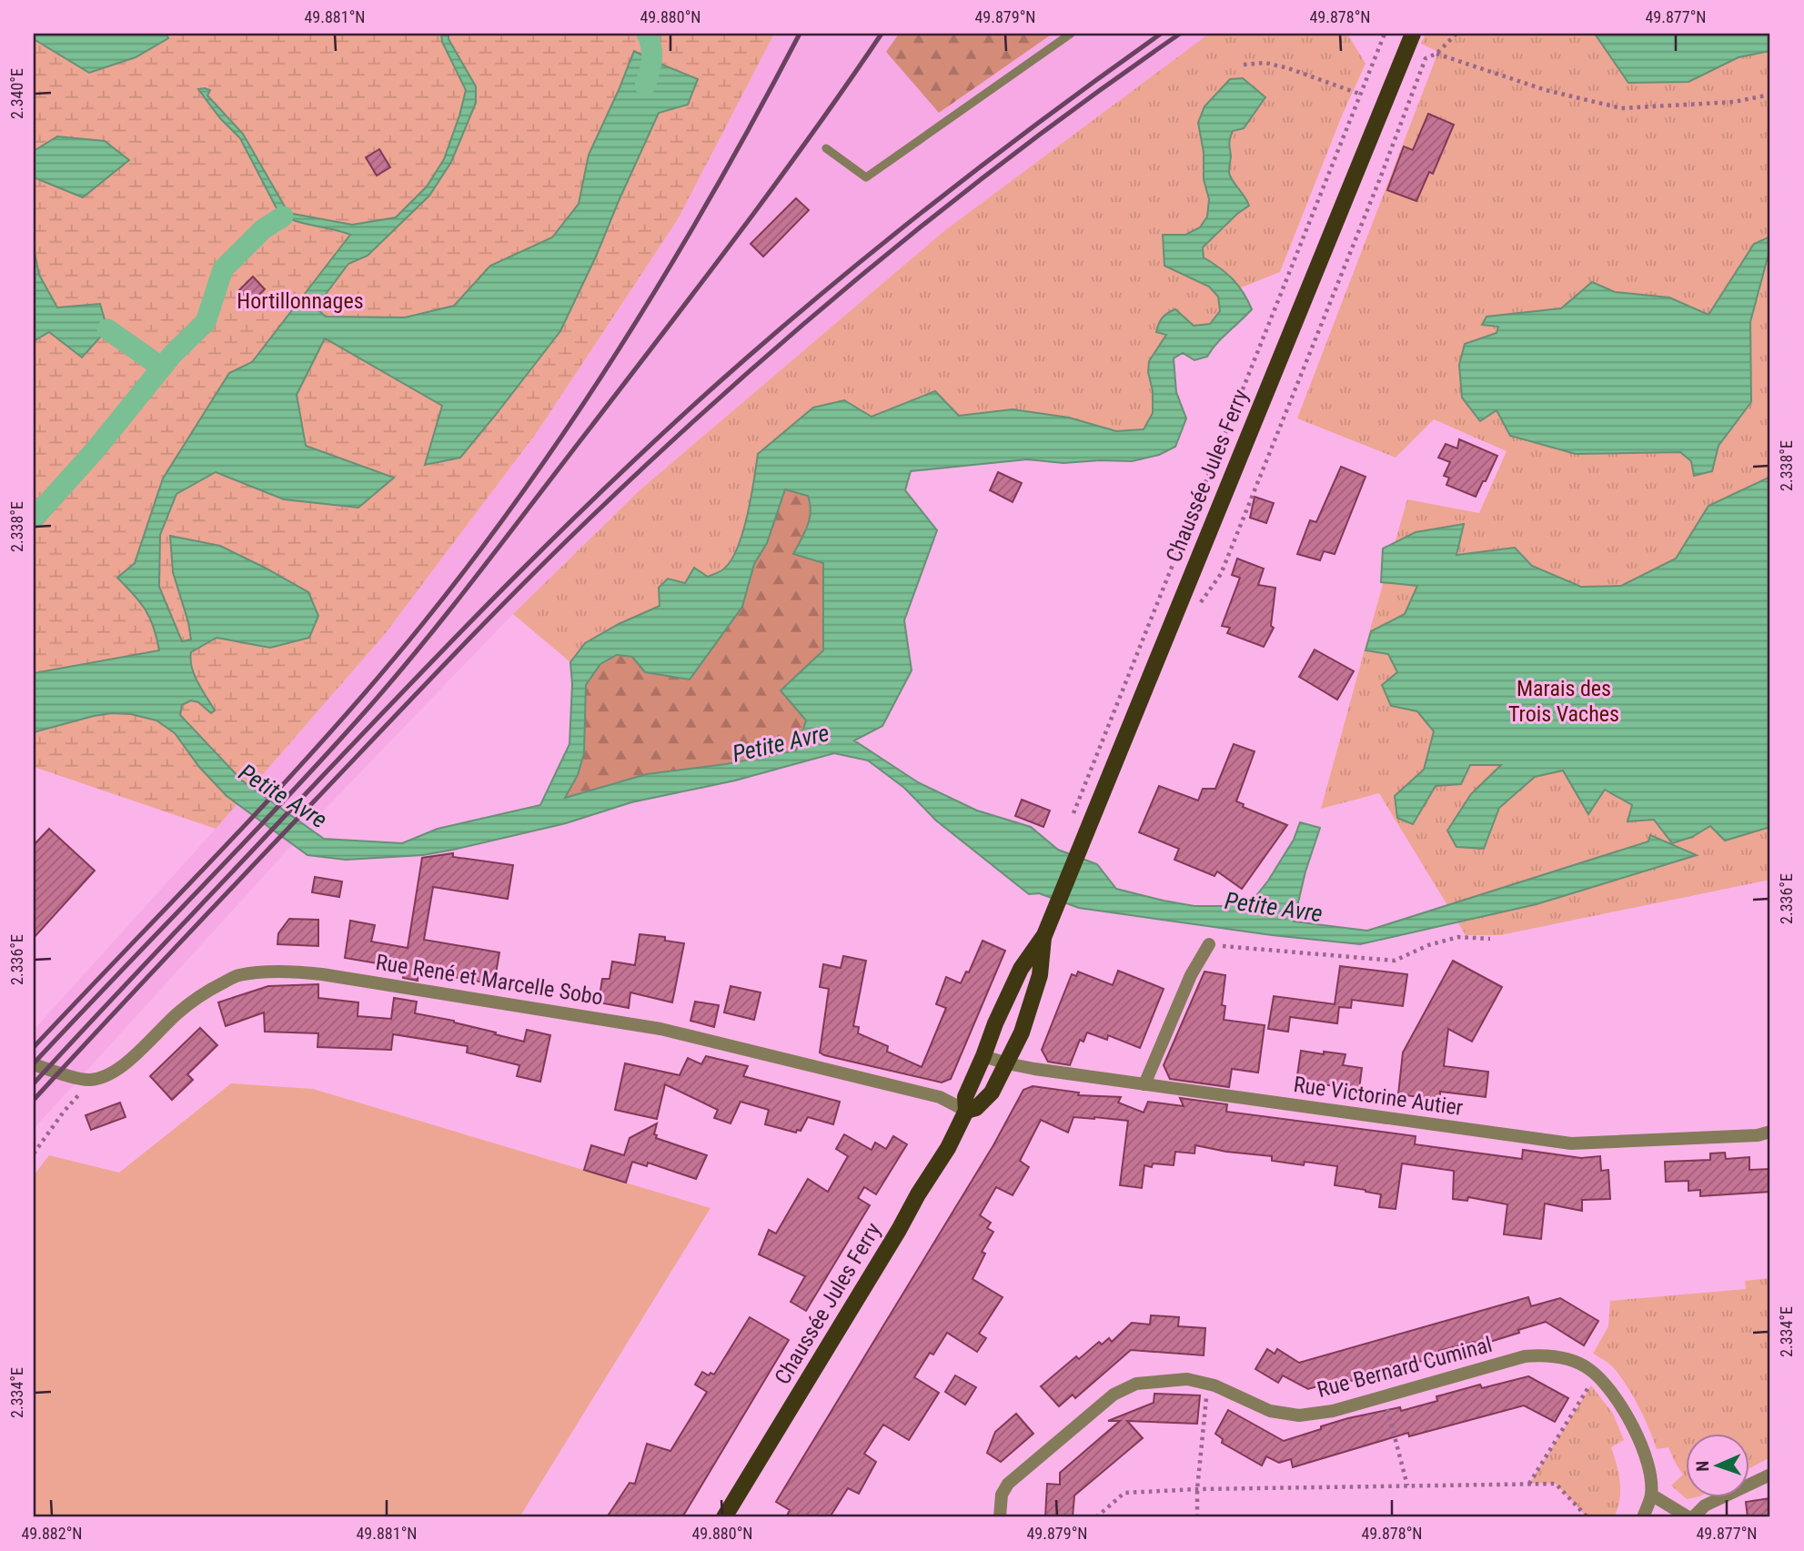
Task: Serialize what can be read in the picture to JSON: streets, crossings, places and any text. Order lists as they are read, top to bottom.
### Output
{
  "streets": {
    "main road": ["Chaussée Jules Ferry"],
    "street": ["Rue René et Marcelle Sobo", "Rue Victorine Autier", "Rue Bernard Cuminal"]
  },
  "crossings": [
    ["Chaussée Jules Ferry", "Rue René et Marcelle Sobo"],
    ["Chaussée Jules Ferry", "Rue Victorine Autier"]
  ],
  "water": ["Petite Avre"],
  "parks": ["Hortillonnages", "Marais des Trois Vaches"],
  "north": "left",
  "coordinates": [
    "49.881°N",
    "49.880°N",
    "49.879°N",
    "49.878°N",
    "49.877°N",
    "2.340°E",
    "2.338°E",
    "2.336°E",
    "2.334°E",
    "49.882°N"
  ]
}
